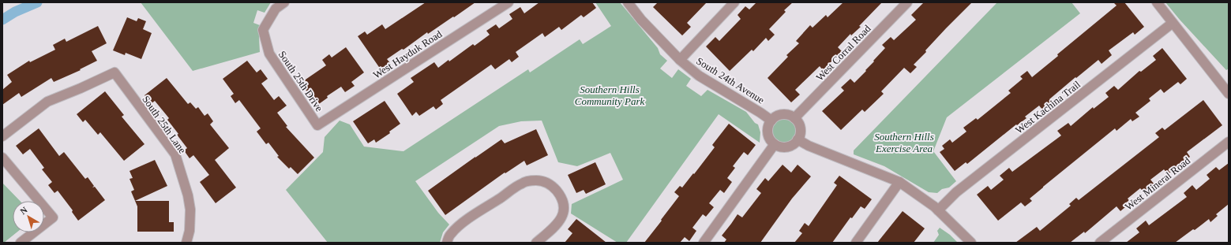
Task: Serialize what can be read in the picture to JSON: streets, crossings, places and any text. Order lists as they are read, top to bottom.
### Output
{
  "streets": {
    "street": [
      "West Corral Road",
      "West Hayduk Road",
      "South 24th Avenue",
      "South 25th Drive",
      "West Kachina Trail",
      "South 25th Lane",
      "West Mineral Road"
    ]
  },
  "crossings": [
    ["West Corral Road", "South 24th Avenue"],
    ["West Hayduk Road", "South 25th Drive"]
  ],
  "parks": ["Southern Hills Community Park", "Southern Hills Exercise Area"],
  "north": "top left"
}
